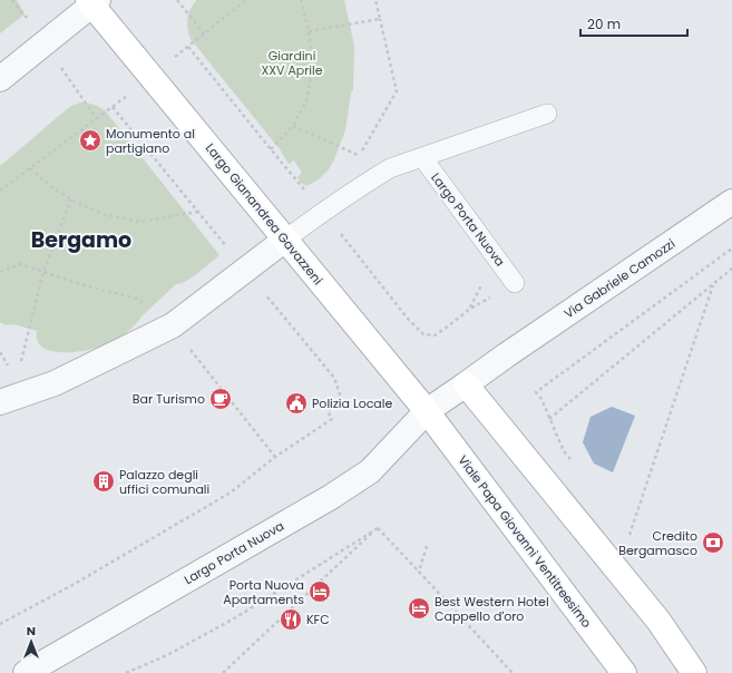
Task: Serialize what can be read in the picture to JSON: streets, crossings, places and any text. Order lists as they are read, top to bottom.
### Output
{
  "streets": {
    "street": [
      "Largo Gianandrea Gavazzeni",
      "Largo Porta Nuova",
      "Via Gabriele Camozzi",
      "Viale Papa Giovanni Ventitreesimo"
    ]
  },
  "crossings": [
    ["Largo Gianandrea Gavazzeni", "Largo Porta Nuova"],
    ["Largo Gianandrea Gavazzeni", "Viale Papa Giovanni Ventitreesimo"],
    ["Largo Porta Nuova", "Via Gabriele Camozzi"],
    ["Largo Porta Nuova", "Viale Papa Giovanni Ventitreesimo"]
  ],
  "districts": ["Bergamo"],
  "parks": ["Giardini XXV Aprile"],
  "places": {
    "place": ["Monumento al partigiano"],
    "cafe": ["Bar Turismo"],
    "public building": ["Polizia Locale"],
    "building": ["Palazzo degli uffici comunali"],
    "bank": ["Credito Bergamasco"],
    "hotel": ["Porta Nuova Apartaments", "Best Western Hotel Cappello d'oro"],
    "restaurant": ["KFC"]
  },
  "scale_bar": "20 m",
  "north": "top"
}
